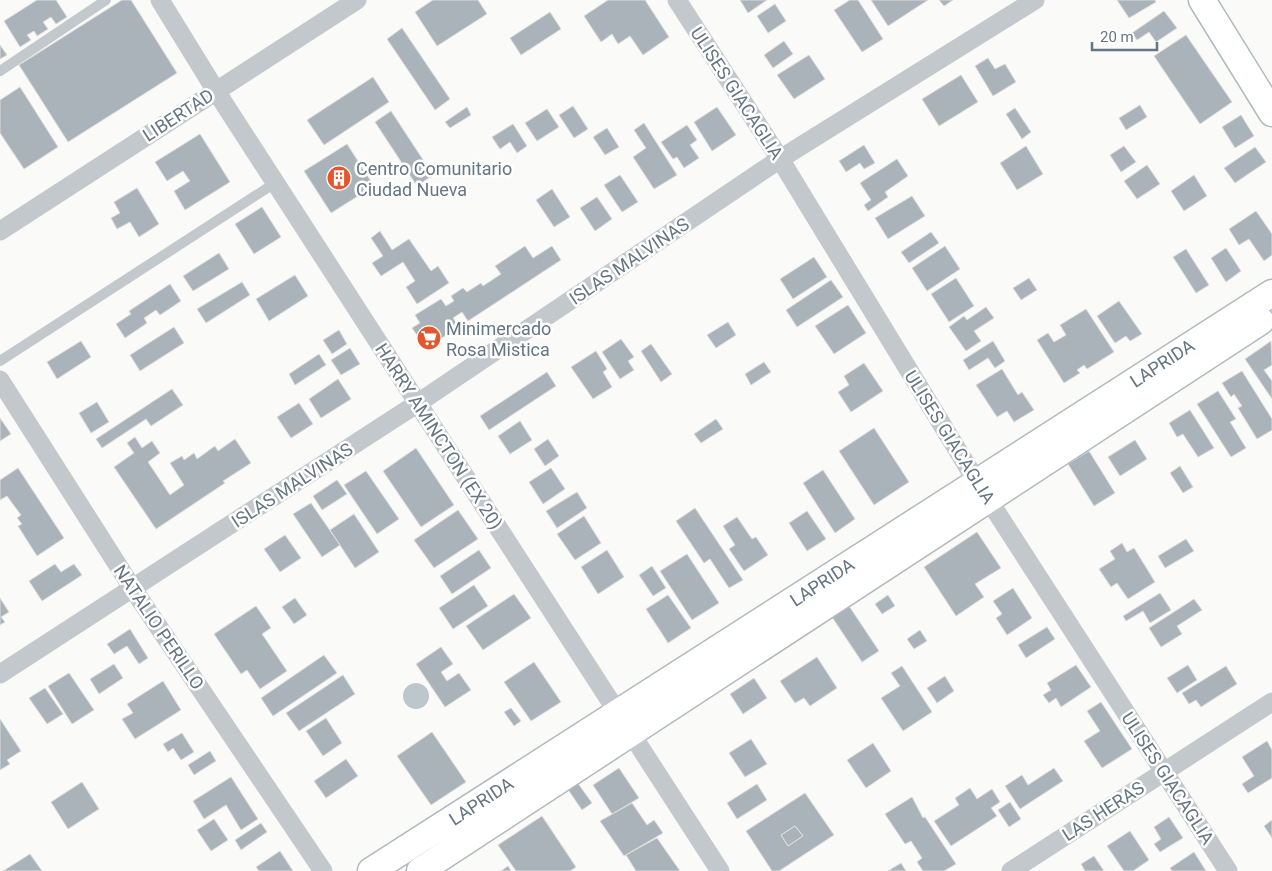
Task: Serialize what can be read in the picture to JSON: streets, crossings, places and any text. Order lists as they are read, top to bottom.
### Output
{
  "streets": {
    "main road": ["LAPRIDA"],
    "street": [
      "ULISES GIACAGLIA",
      "LIBERTAD",
      "ISLAS MALVINAS",
      "HARRY AMINCTON (EX 20)",
      "NATALIO PERILLO",
      "LAS HERAS"
    ]
  },
  "crossings": [
    ["ULISES GIACAGLIA", "ISLAS MALVINAS"],
    ["ULISES GIACAGLIA", "LAPRIDA"],
    ["ULISES GIACAGLIA", "LAS HERAS"],
    ["LIBERTAD", "HARRY AMINCTON (EX 20)"],
    ["ISLAS MALVINAS", "HARRY AMINCTON (EX 20)"],
    ["ISLAS MALVINAS", "NATALIO PERILLO"],
    ["LAPRIDA", "HARRY AMINCTON (EX 20)"]
  ],
  "places": {
    "building": ["Centro Comunitario Ciudad Nueva"],
    "supermarket": ["Minimercado Rosa Mistica"]
  },
  "scale_bar": "20 m"
}
